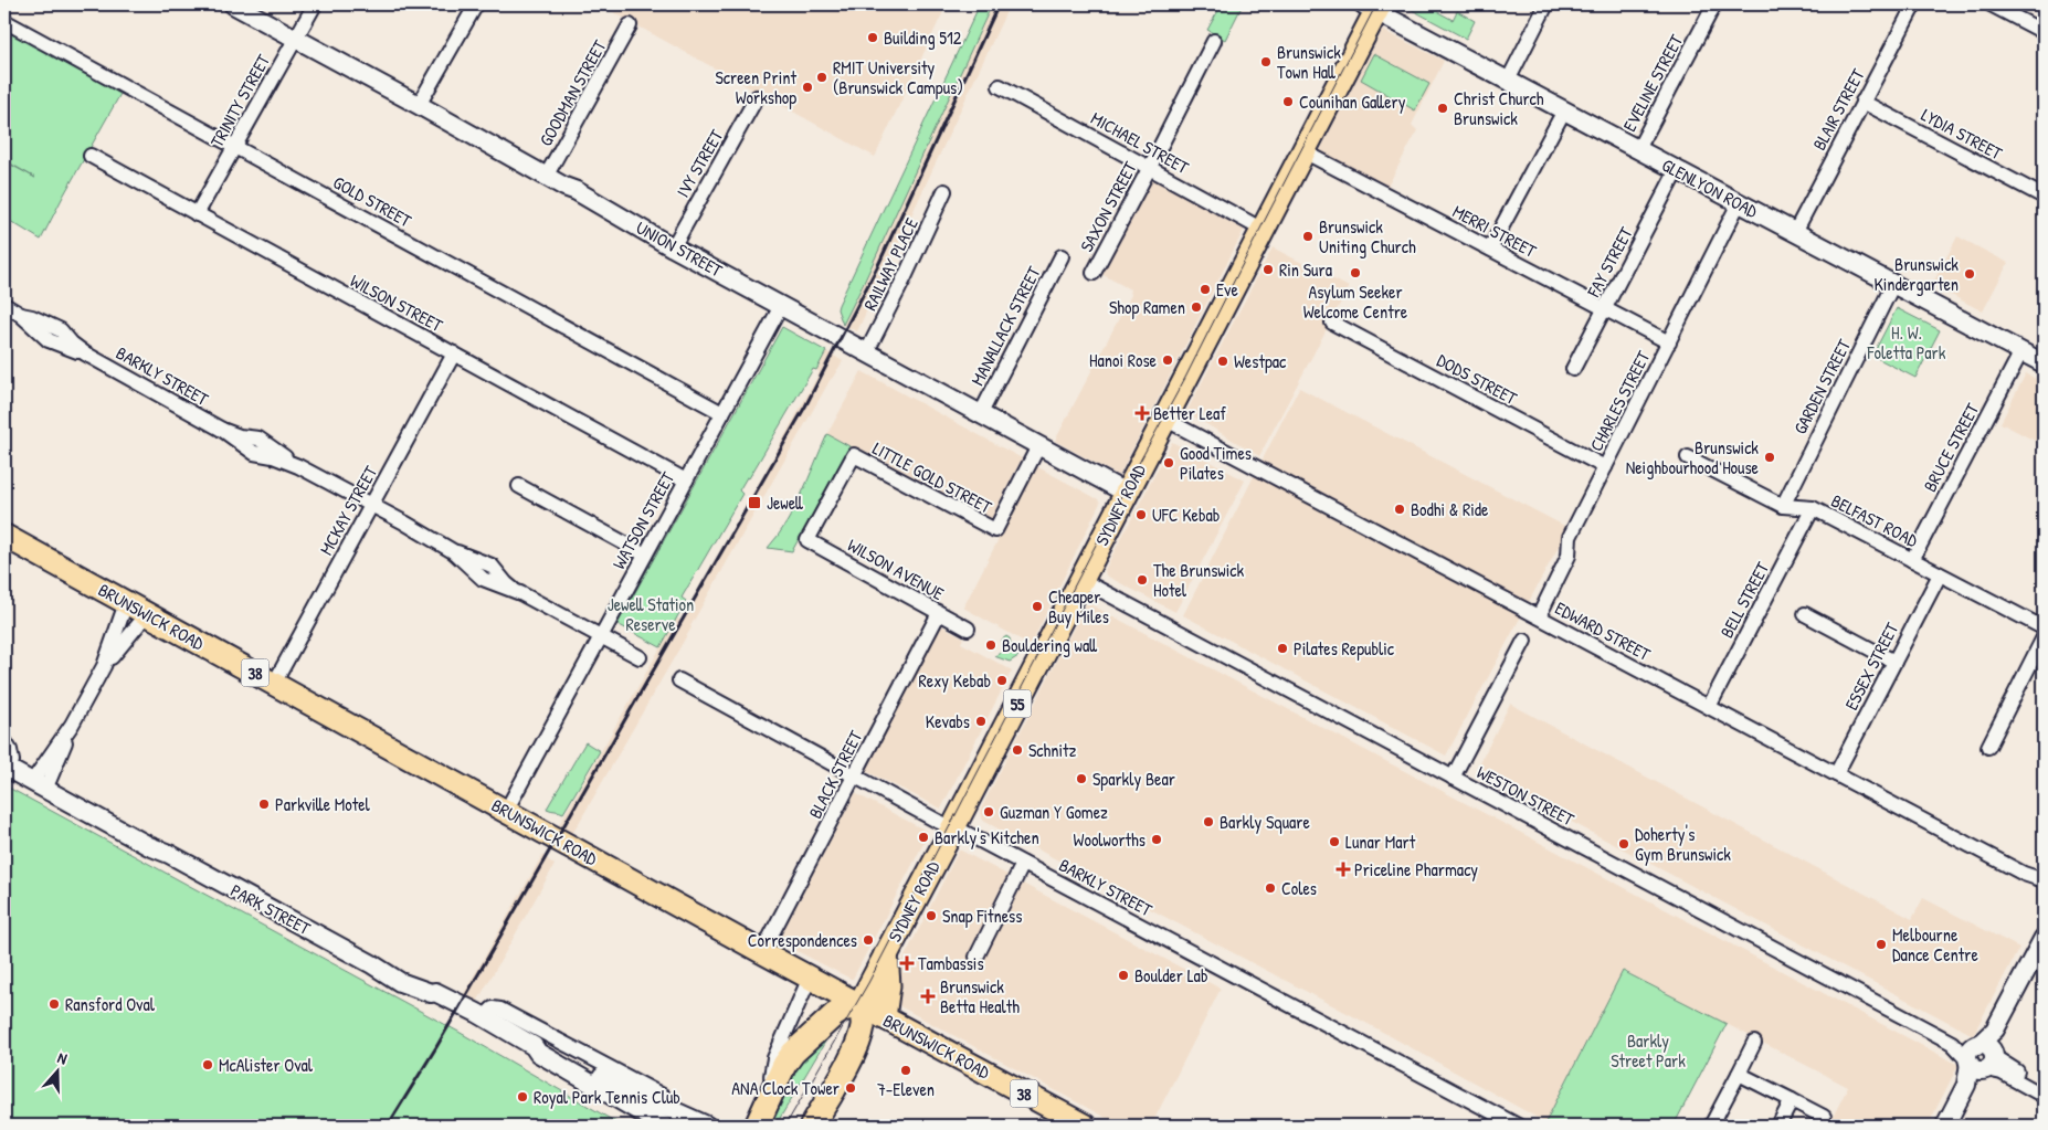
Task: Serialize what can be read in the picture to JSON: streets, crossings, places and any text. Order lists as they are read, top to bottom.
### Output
{
  "streets": {
    "highway": ["SYDNEY ROAD", "55"],
    "main road": ["BRUNSWICK ROAD", "38"],
    "street": [
      "EVELINE STREET",
      "GOODMAN STREET",
      "TRINITY STREET",
      "BLAIR STREET",
      "LYDIA STREET",
      "MICHAEL STREET",
      "IVY STREET",
      "GLENLYON ROAD",
      "GOLD STREET",
      "SAXON STREET",
      "MERRI STREET",
      "UNION STREET",
      "FAY STREET",
      "RAILWAY PLACE",
      "WILSON STREET",
      "MANALLACK STREET",
      "BARKLY STREET",
      "DODS STREET",
      "GARDEN STREET",
      "CHARLES STREET",
      "BRUCE STREET",
      "LITTLE GOLD STREET",
      "MCKAY STREET",
      "WATSON STREET",
      "BELFAST ROAD",
      "WILSON AVENUE",
      "BELL STREET",
      "EDWARD STREET",
      "ESSEX STREET",
      "BLACK STREET",
      "WESTON STREET",
      "PARK STREET"
    ]
  },
  "crossings": [
    ["EVELINE STREET", "GLENLYON ROAD"],
    ["GOODMAN STREET", "UNION STREET"],
    ["TRINITY STREET", "GOLD STREET"],
    ["TRINITY STREET", "UNION STREET"],
    ["TRINITY STREET", "WILSON STREET"],
    ["BLAIR STREET", "LYDIA STREET"],
    ["BLAIR STREET", "GLENLYON ROAD"],
    ["MICHAEL STREET", "SAXON STREET"],
    ["MICHAEL STREET", "SYDNEY ROAD"],
    ["IVY STREET", "UNION STREET"],
    ["GLENLYON ROAD", "FAY STREET"],
    ["GLENLYON ROAD", "GARDEN STREET"],
    ["GLENLYON ROAD", "CHARLES STREET"],
    ["GLENLYON ROAD", "BRUCE STREET"],
    ["GLENLYON ROAD", "SYDNEY ROAD"],
    ["GOLD STREET", "WATSON STREET"],
    ["MERRI STREET", "FAY STREET"],
    ["MERRI STREET", "CHARLES STREET"],
    ["MERRI STREET", "SYDNEY ROAD"],
    ["UNION STREET", "RAILWAY PLACE"],
    ["UNION STREET", "MANALLACK STREET"],
    ["UNION STREET", "LITTLE GOLD STREET"],
    ["UNION STREET", "SYDNEY ROAD"],
    ["UNION STREET", "WATSON STREET"],
    ["WILSON STREET", "MCKAY STREET"],
    ["WILSON STREET", "WATSON STREET"],
    ["BARKLY STREET", "SYDNEY ROAD"],
    ["BARKLY STREET", "MCKAY STREET"],
    ["BARKLY STREET", "WATSON STREET"],
    ["BARKLY STREET", "BLACK STREET"],
    ["DODS STREET", "CHARLES STREET"],
    ["GARDEN STREET", "BELFAST ROAD"],
    ["CHARLES STREET", "EDWARD STREET"],
    ["BRUCE STREET", "BELFAST ROAD"],
    ["LITTLE GOLD STREET", "WILSON AVENUE"],
    ["SYDNEY ROAD", "BRUNSWICK ROAD"],
    ["SYDNEY ROAD", "EDWARD STREET"],
    ["SYDNEY ROAD", "WESTON STREET"],
    ["MCKAY STREET", "BRUNSWICK ROAD"],
    ["WATSON STREET", "BRUNSWICK ROAD"],
    ["BELFAST ROAD", "BELL STREET"],
    ["BELFAST ROAD", "ESSEX STREET"],
    ["WILSON AVENUE", "BLACK STREET"],
    ["BELL STREET", "EDWARD STREET"],
    ["BRUNSWICK ROAD", "BLACK STREET"],
    ["EDWARD STREET", "ESSEX STREET"]
  ],
  "parks": ["H. W. Foletta Park", "Jewell Station Reserve", "Barkly Street Park"],
  "places": {
    "other": [
      "Building 512",
      "Brunswick Town Hall",
      "RMIT University (Brunswick Campus)",
      "Screen Print Workshop",
      "Counihan Gallery",
      "Christ Church Brunswick",
      "Brunswick Uniting Church",
      "Rin Sura",
      "Asylum Seeker Welcome Centre",
      "Brunswick Kindergarten",
      "Eve",
      "Shop Ramen",
      "Hanoi Rose",
      "Westpac",
      "Brunswick Neighbourhood House",
      "Good Times Pilates",
      "Bodhi & Ride",
      "UFC Kebab",
      "The Brunswick Hotel",
      "Cheaper Buy Miles",
      "Bouldering wall",
      "Pilates Republic",
      "Rexy Kebab",
      "Kevabs",
      "Schnitz",
      "Sparkly Bear",
      "Parkville Motel",
      "Guzman Y Gomez",
      "Barkly Square",
      "Barkly's Kitchen",
      "Woolworths",
      "Lunar Mart",
      "Doherty's Gym Brunswick",
      "Coles",
      "Snap Fitness",
      "Correspondences",
      "Melbourne Dance Centre",
      "Boulder Lab",
      "Ransford Oval",
      "McAlister Oval",
      "7-Eleven",
      "ANA Clock Tower",
      "Royal Park Tennis Club"
    ],
    "health": [
      "Better Leaf",
      "Priceline Pharmacy",
      "Tambassis",
      "Brunswick Betta Health"
    ],
    "transit": ["Jewell"]
  },
  "north": "top"
}
